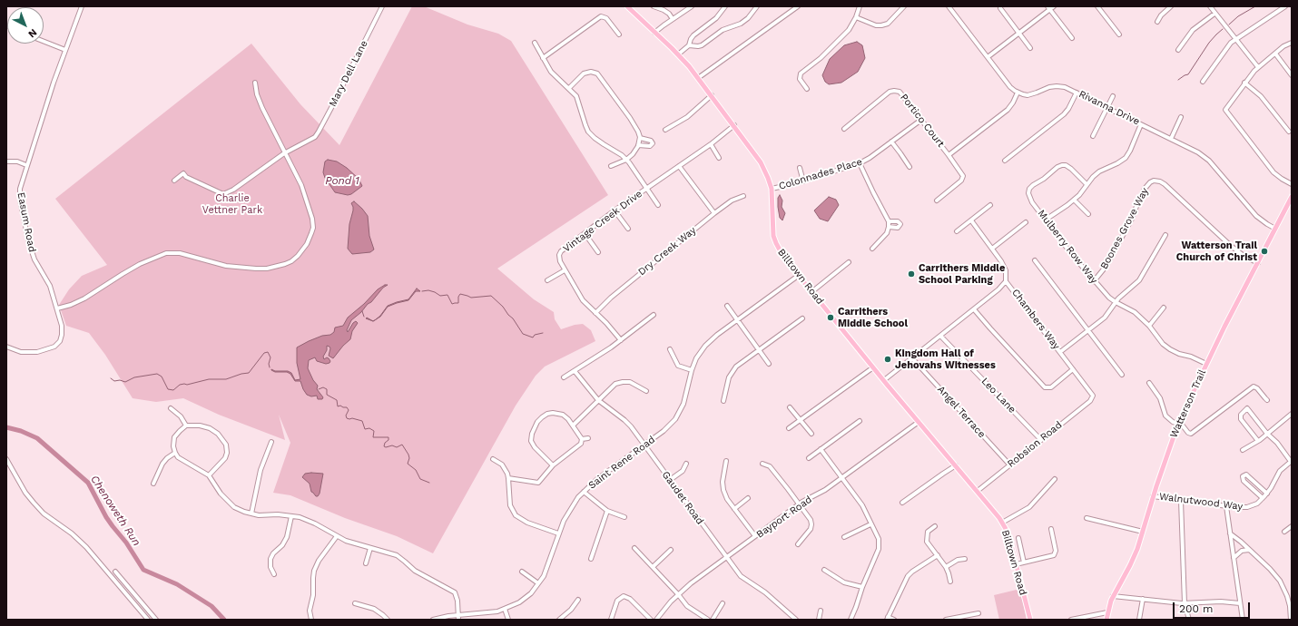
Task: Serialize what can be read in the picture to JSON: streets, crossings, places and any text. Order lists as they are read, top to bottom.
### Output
{
  "streets": {
    "main road": ["Billtown Road", "Watterson Trail"],
    "street": [
      "Mary Dell Lane",
      "Rivanna Drive",
      "Portico Court",
      "Colonnades Place",
      "Vintage Creek Drive",
      "Easum Road",
      "Boones Grove Way",
      "Mulberry Row Way",
      "Dry Creek Way",
      "Chambers Way",
      "Leo Lane",
      "Angel Terrace",
      "Robsion Road",
      "Saint Rene Road",
      "Gaudet Road",
      "Walnutwood Way",
      "Bayport Road"
    ]
  },
  "crossings": [
    ["Rivanna Drive", "Watterson Trail"],
    ["Portico Court", "Colonnades Place"],
    ["Colonnades Place", "Billtown Road"],
    ["Vintage Creek Drive", "Dry Creek Way"],
    ["Vintage Creek Drive", "Billtown Road"],
    ["Boones Grove Way", "Mulberry Row Way"],
    ["Boones Grove Way", "Watterson Trail"],
    ["Mulberry Row Way", "Watterson Trail"],
    ["Billtown Road", "Robsion Road"],
    ["Billtown Road", "Saint Rene Road"],
    ["Billtown Road", "Bayport Road"],
    ["Chambers Way", "Robsion Road"],
    ["Leo Lane", "Robsion Road"],
    ["Watterson Trail", "Walnutwood Way"],
    ["Angel Terrace", "Robsion Road"],
    ["Saint Rene Road", "Gaudet Road"],
    ["Gaudet Road", "Bayport Road"]
  ],
  "water": ["Pond 1", "Chenoweth Run"],
  "parks": ["Charlie Vettner Park"],
  "places": [
    "Watterson Trail Church of Christ",
    "Carrithers Middle School Parking",
    "Carrithers Middle School",
    "Kingdom Hall of Jehovahs Witnesses"
  ],
  "scale_bar": "200 m",
  "north": "bottom right"
}
